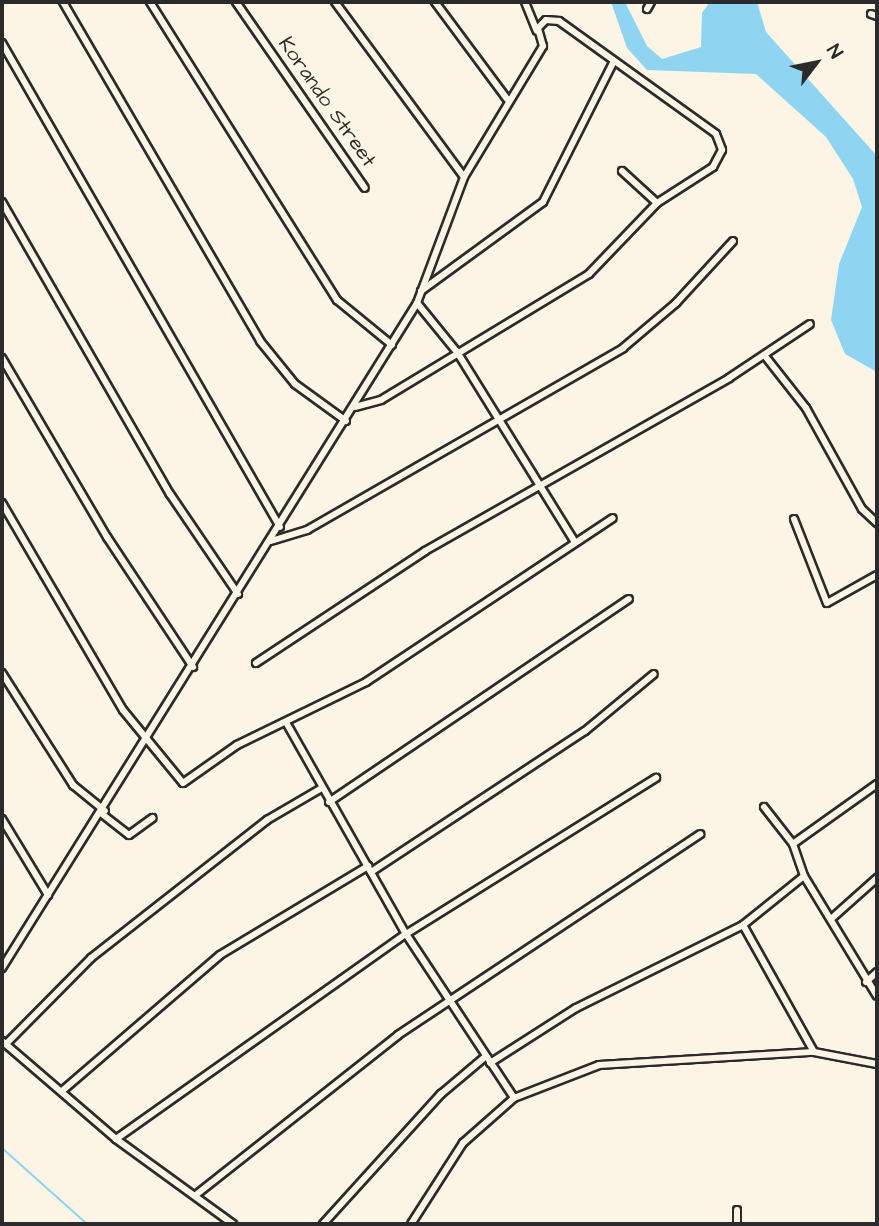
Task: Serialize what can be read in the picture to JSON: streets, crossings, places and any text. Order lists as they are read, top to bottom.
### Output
{
  "streets": {
    "street": ["Korando Street"]
  },
  "north": "top right"
}
